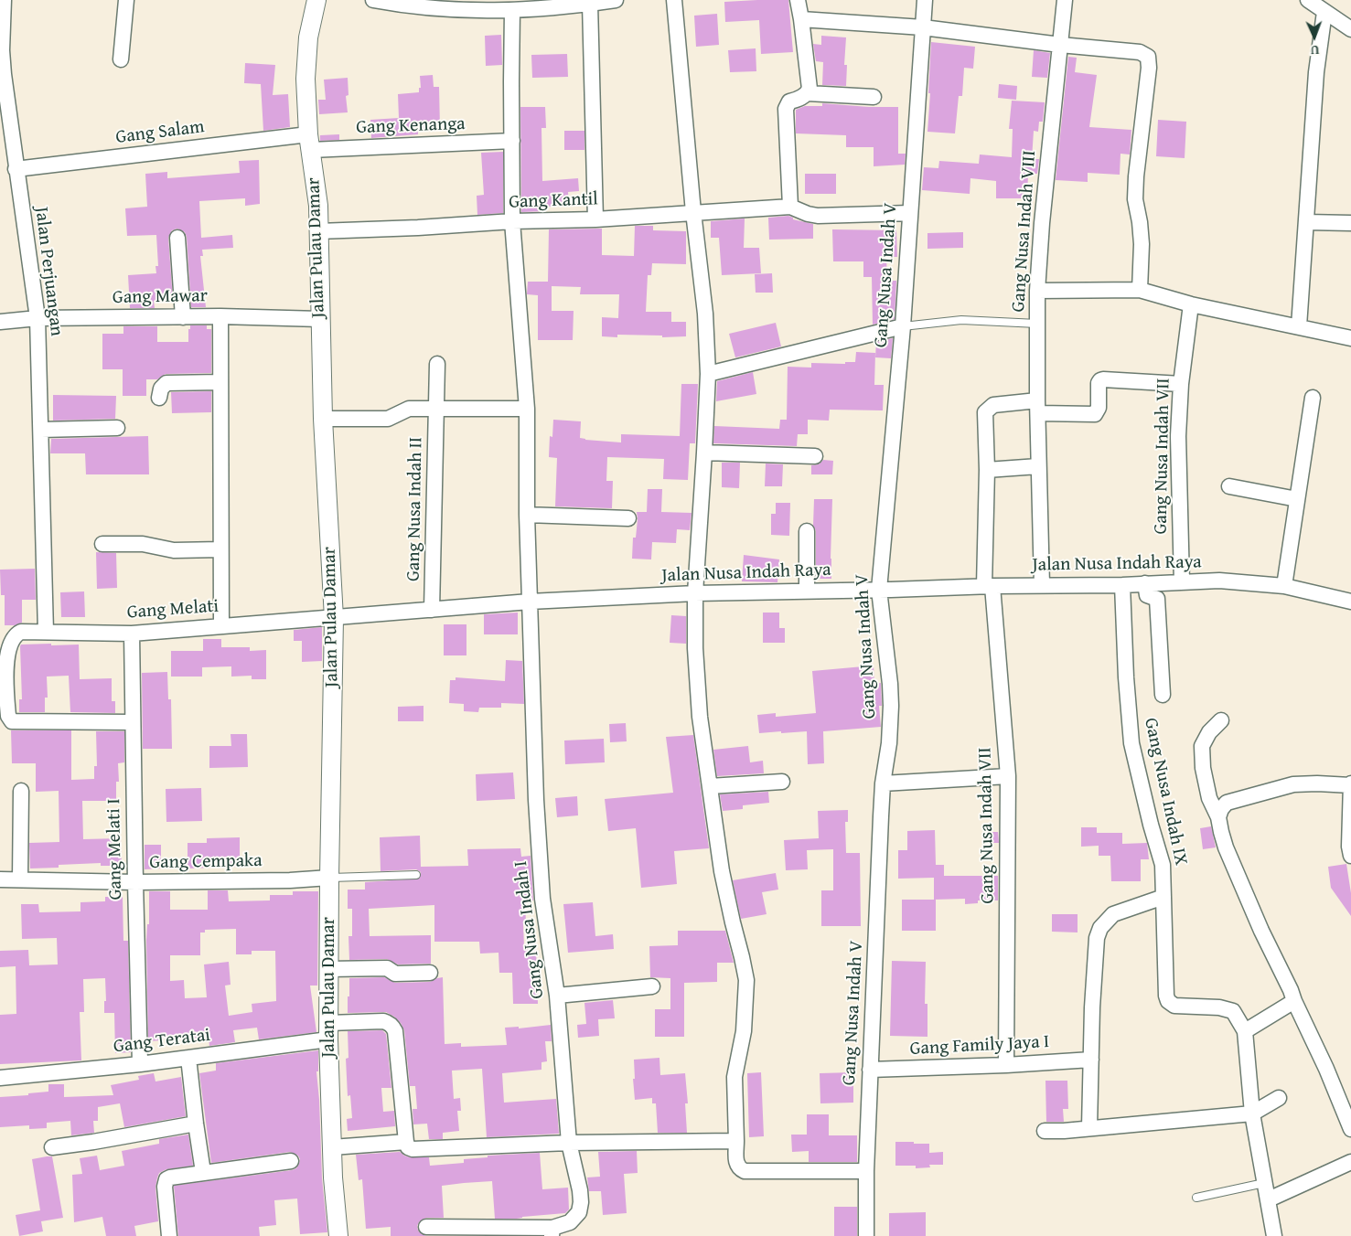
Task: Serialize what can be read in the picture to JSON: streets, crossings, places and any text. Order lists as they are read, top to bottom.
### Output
{
  "streets": {
    "street": [
      "Gang Kenanga",
      "Gang Salam",
      "Gang Kantil",
      "Gang Nusa Indah VIII",
      "Jalan Pulau Damar",
      "Jalan Perjuangan",
      "Gang Nusa Indah V",
      "Gang Mawar",
      "Gang Nusa Indah VII",
      "Gang Nusa Indah II",
      "Jalan Nusa Indah Raya",
      "Gang Melati",
      "Gang Nusa Indah IX",
      "Gang Melati I",
      "Gang Cempaka",
      "Gang Nusa Indah I",
      "Gang Teratai",
      "Gang Family Jaya I"
    ]
  },
  "crossings": [
    ["Gang Kenanga", "Gang Salam"],
    ["Gang Kenanga", "Jalan Pulau Damar"],
    ["Gang Kenanga", "Gang Nusa Indah I"],
    ["Gang Salam", "Jalan Pulau Damar"],
    ["Gang Salam", "Jalan Perjuangan"],
    ["Gang Kantil", "Jalan Pulau Damar"],
    ["Gang Kantil", "Gang Nusa Indah I"],
    ["Gang Nusa Indah VIII", "Jalan Nusa Indah Raya"],
    ["Jalan Pulau Damar", "Gang Mawar"],
    ["Jalan Pulau Damar", "Jalan Nusa Indah Raya"],
    ["Jalan Pulau Damar", "Gang Melati"],
    ["Jalan Pulau Damar", "Gang Cempaka"],
    ["Jalan Pulau Damar", "Gang Teratai"],
    ["Jalan Perjuangan", "Gang Mawar"],
    ["Jalan Perjuangan", "Gang Melati"],
    ["Gang Nusa Indah V", "Jalan Nusa Indah Raya"],
    ["Gang Nusa Indah V", "Gang Family Jaya I"],
    ["Gang Nusa Indah VII", "Jalan Nusa Indah Raya"],
    ["Gang Nusa Indah VII", "Gang Family Jaya I"],
    ["Gang Nusa Indah II", "Jalan Nusa Indah Raya"],
    ["Jalan Nusa Indah Raya", "Gang Melati"],
    ["Jalan Nusa Indah Raya", "Gang Nusa Indah IX"],
    ["Jalan Nusa Indah Raya", "Gang Nusa Indah I"],
    ["Gang Melati", "Gang Melati I"],
    ["Gang Melati I", "Gang Cempaka"],
    ["Gang Melati I", "Gang Teratai"]
  ],
  "north": "bottom"
}
